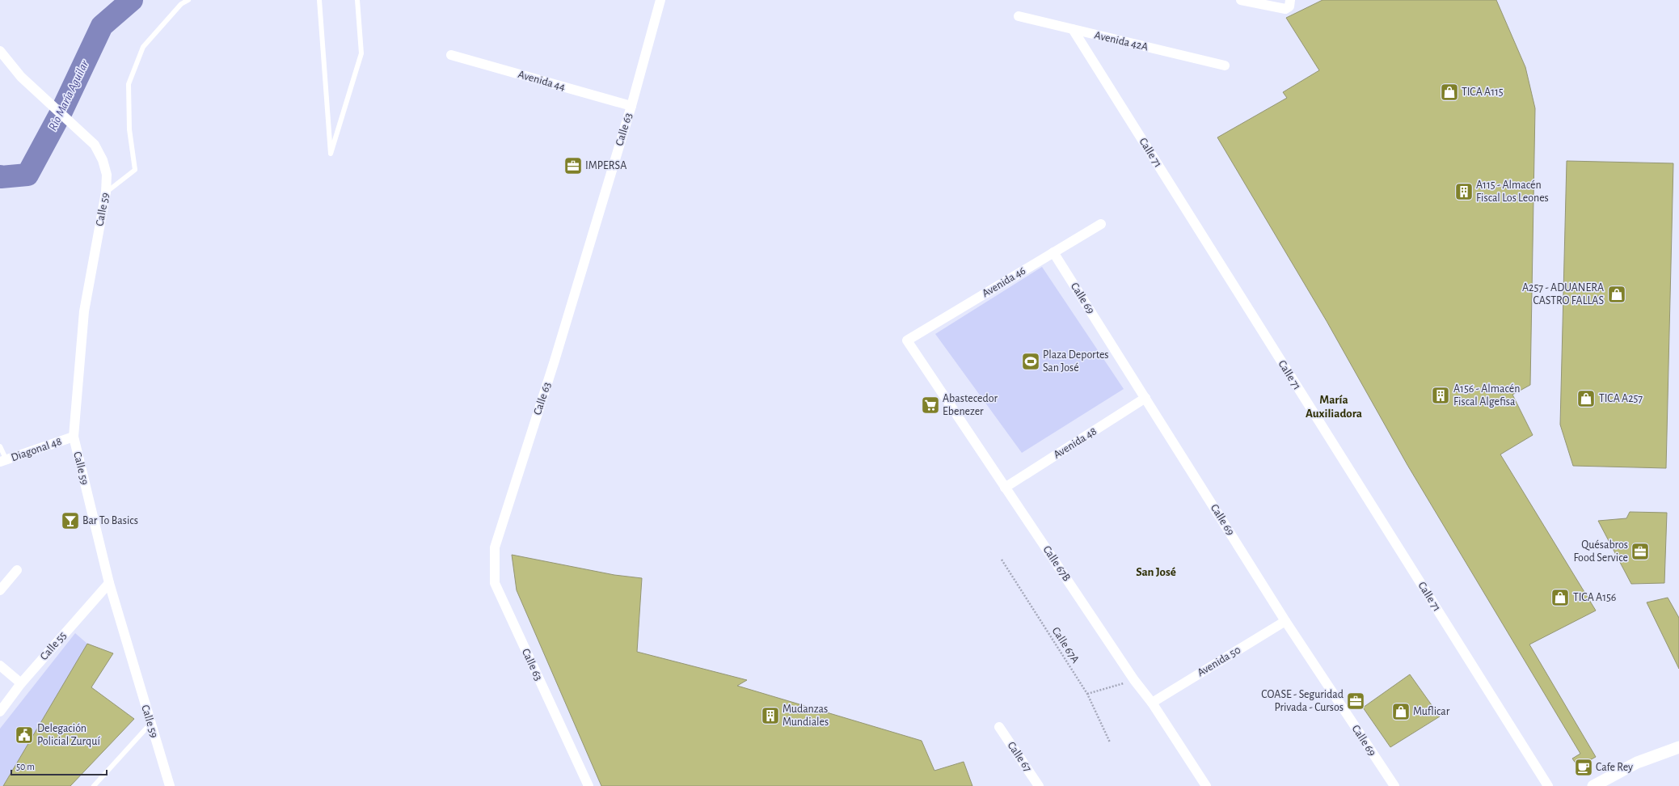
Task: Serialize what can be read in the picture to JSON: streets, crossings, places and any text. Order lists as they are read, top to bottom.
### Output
{
  "streets": {
    "street": [
      "Avenida 42A",
      "Avenida 44",
      "Calle 63",
      "Calle 71",
      "Calle 59",
      "Avenida 46",
      "Calle 69",
      "Avenida 48",
      "Diagonal 48",
      "Calle 67B",
      "Calle 55",
      "Avenida 50",
      "Calle 67"
    ],
    "path": ["Calle 67A"]
  },
  "crossings": [
    ["Avenida 42A", "Calle 71"],
    ["Avenida 44", "Calle 63"],
    ["Calle 59", "Diagonal 48"],
    ["Calle 59", "Calle 55"],
    ["Avenida 46", "Calle 69"],
    ["Avenida 46", "Calle 67B"],
    ["Calle 69", "Avenida 48"],
    ["Calle 69", "Avenida 50"],
    ["Avenida 48", "Calle 67B"],
    ["Calle 67B", "Avenida 50"]
  ],
  "districts": ["María Auxiliadora", "San José"],
  "water": ["Río María Aguilar"],
  "places": {
    "shop": [
      "TICA A115",
      "A257 - ADUANERA CASTRO FALLAS",
      "TICA A257",
      "TICA A156",
      "Muflicar"
    ],
    "office": ["IMPERSA", "Quésabros Food Service", "COASE - Seguridad Privada - Cursos"],
    "building": ["A115 - Almacén Fiscal Los Leones", "A156 - Almacén Fiscal Algefisa", "Mudanzas Mundiales"],
    "sports": ["Plaza Deportes San José"],
    "supermarket": ["Abastecedor Ebenezer"],
    "bar": ["Bar To Basics"],
    "public building": ["Delegación Policial Zurquí"],
    "cafe": ["Cafe Rey"]
  },
  "scale_bar": "50 m"
}
